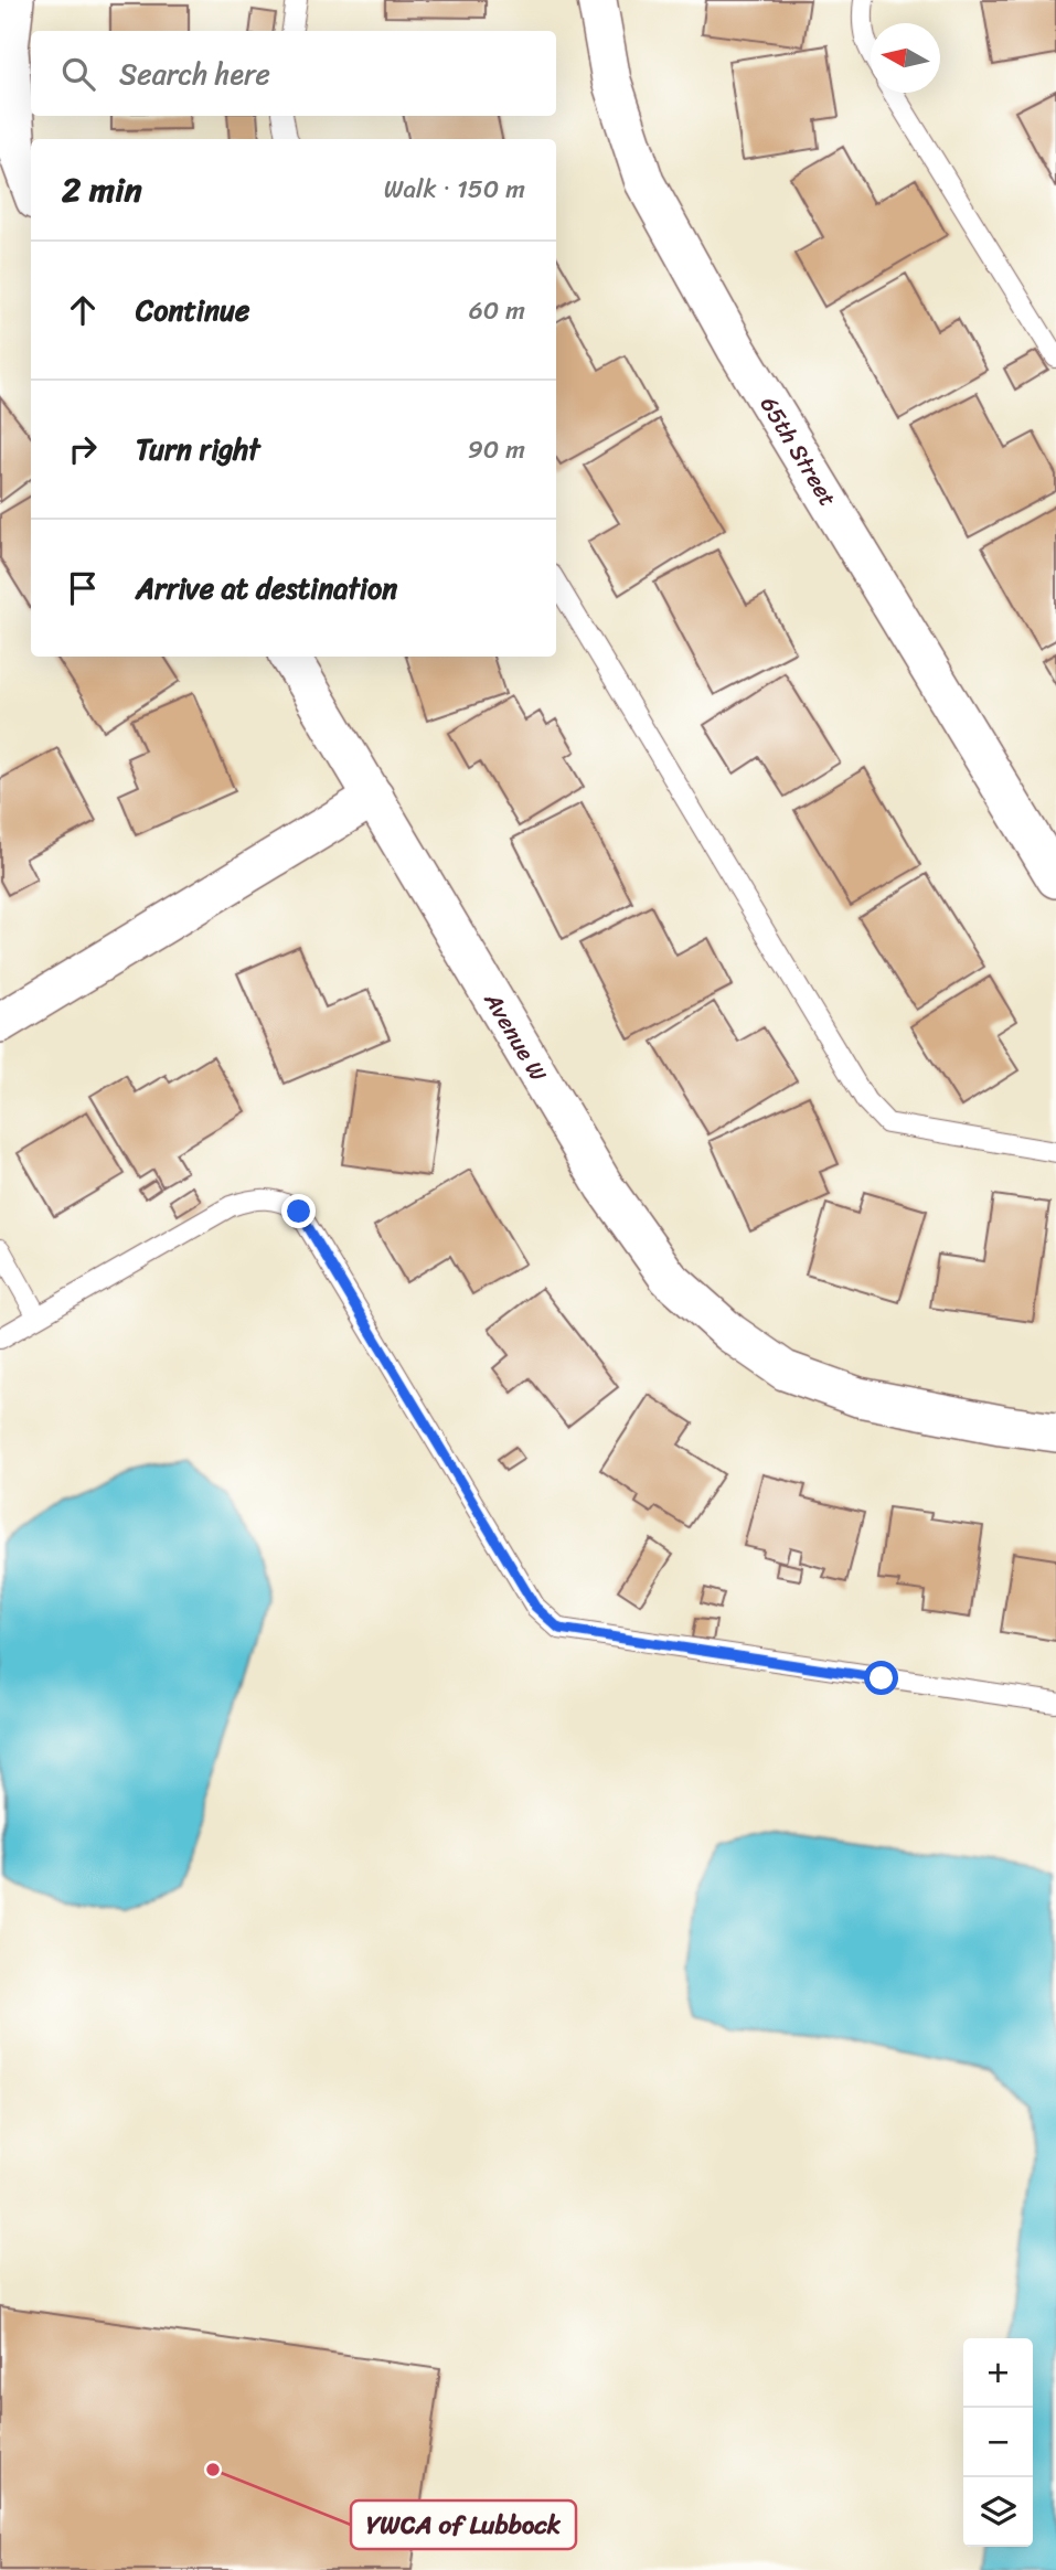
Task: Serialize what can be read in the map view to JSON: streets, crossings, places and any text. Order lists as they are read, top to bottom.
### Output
{
  "streets": {
    "street": ["65th Street", "Avenue W"]
  },
  "places": ["YWCA of Lubbock"],
  "north": "left",
  "page": {
    "search": "Search here",
    "heading": ["2 min", "Walk · 150 m"],
    "list": [
      ["Continue", "60 m"],
      ["Turn right", "90 m"],
      "Arrive at destination"
    ],
    "map_buttons": ["+", "−"]
  }
}
